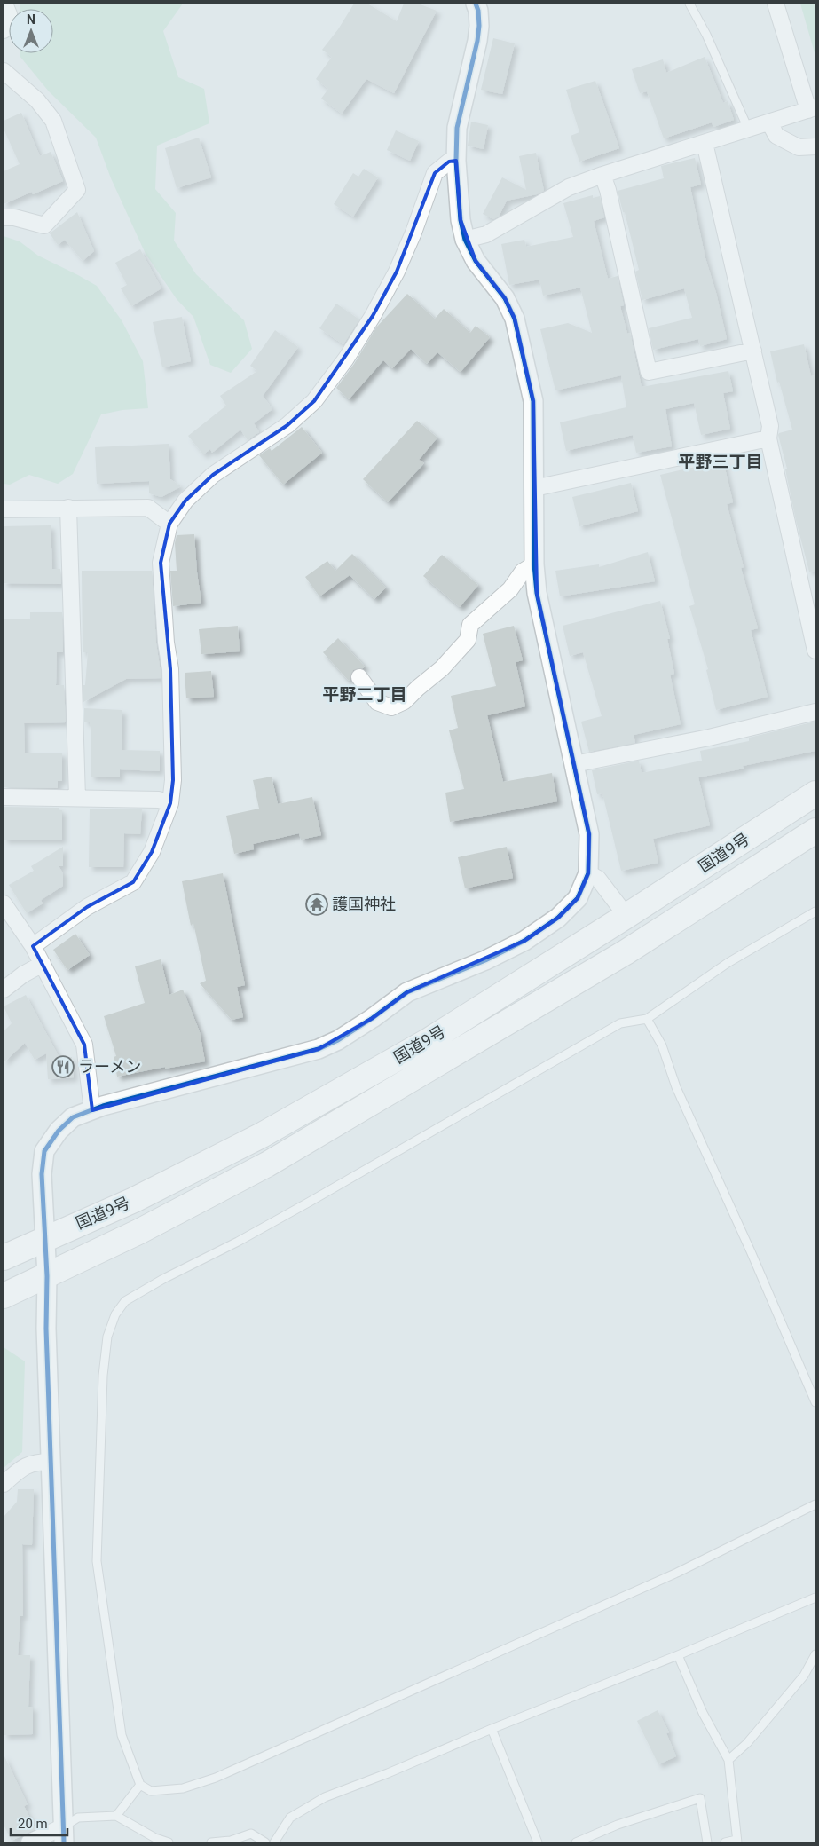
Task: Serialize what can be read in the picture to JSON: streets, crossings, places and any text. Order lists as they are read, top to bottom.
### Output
{
  "streets": {
    "highway": ["国道9号"]
  },
  "districts": ["平野三丁目", "平野二丁目"],
  "places": {
    "temple": ["護国神社"],
    "restaurant": ["ラーメン"]
  },
  "scale_bar": "20 m",
  "north": "top"
}
